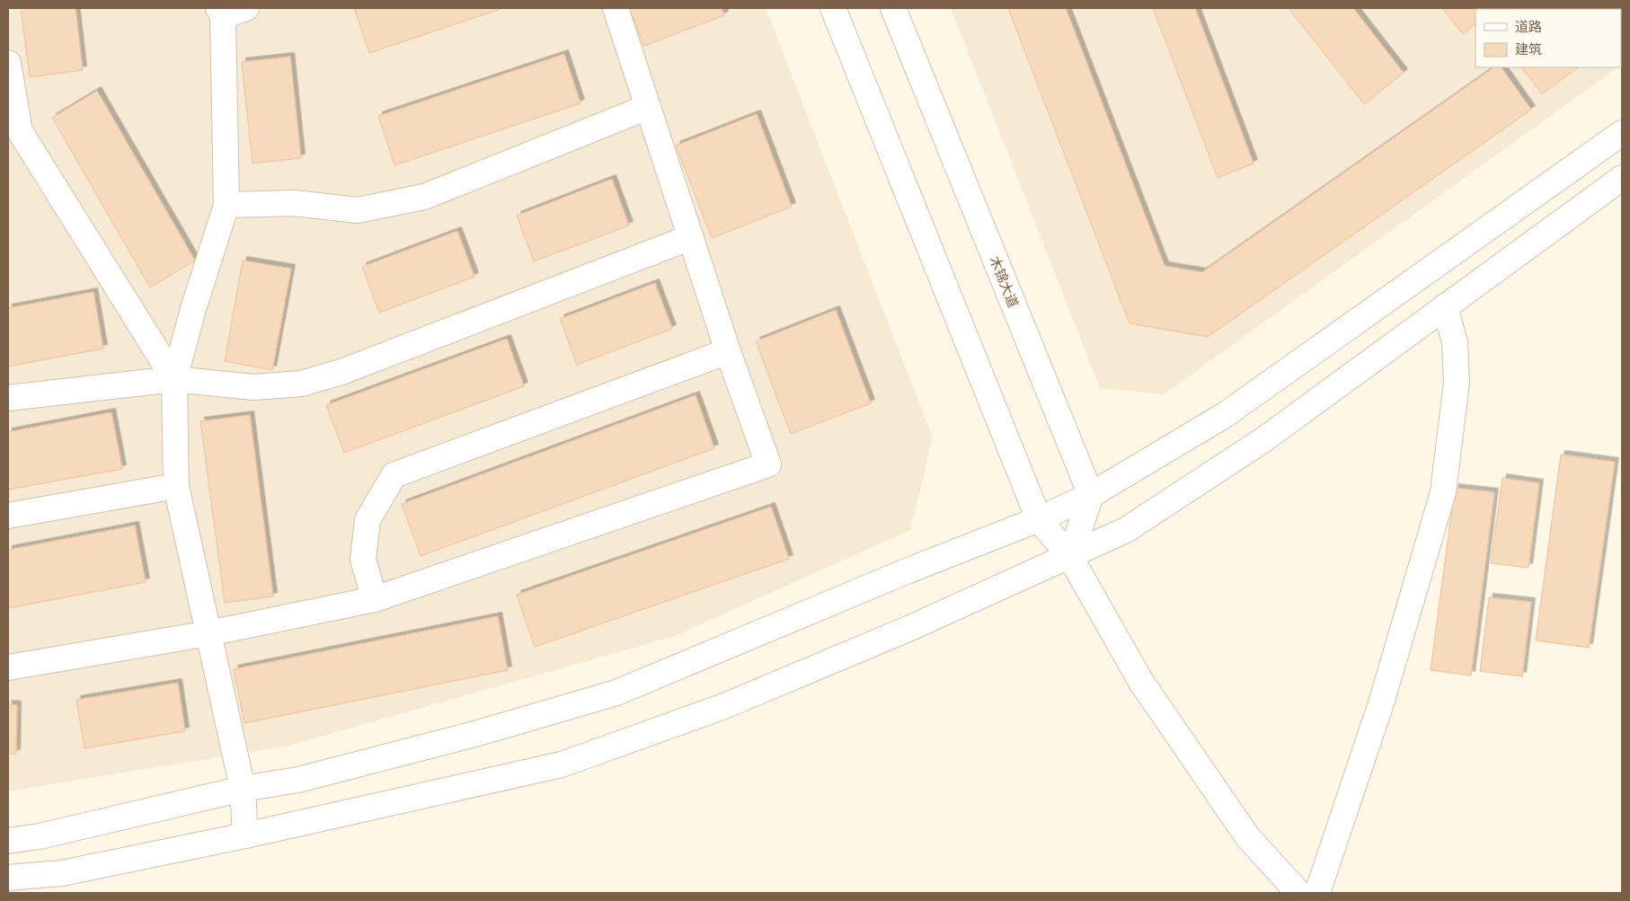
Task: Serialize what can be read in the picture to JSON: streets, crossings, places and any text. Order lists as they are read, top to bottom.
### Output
{
  "streets": {
    "street": ["木锦大道"]
  },
  "legend": ["道路", "建筑"]
}
